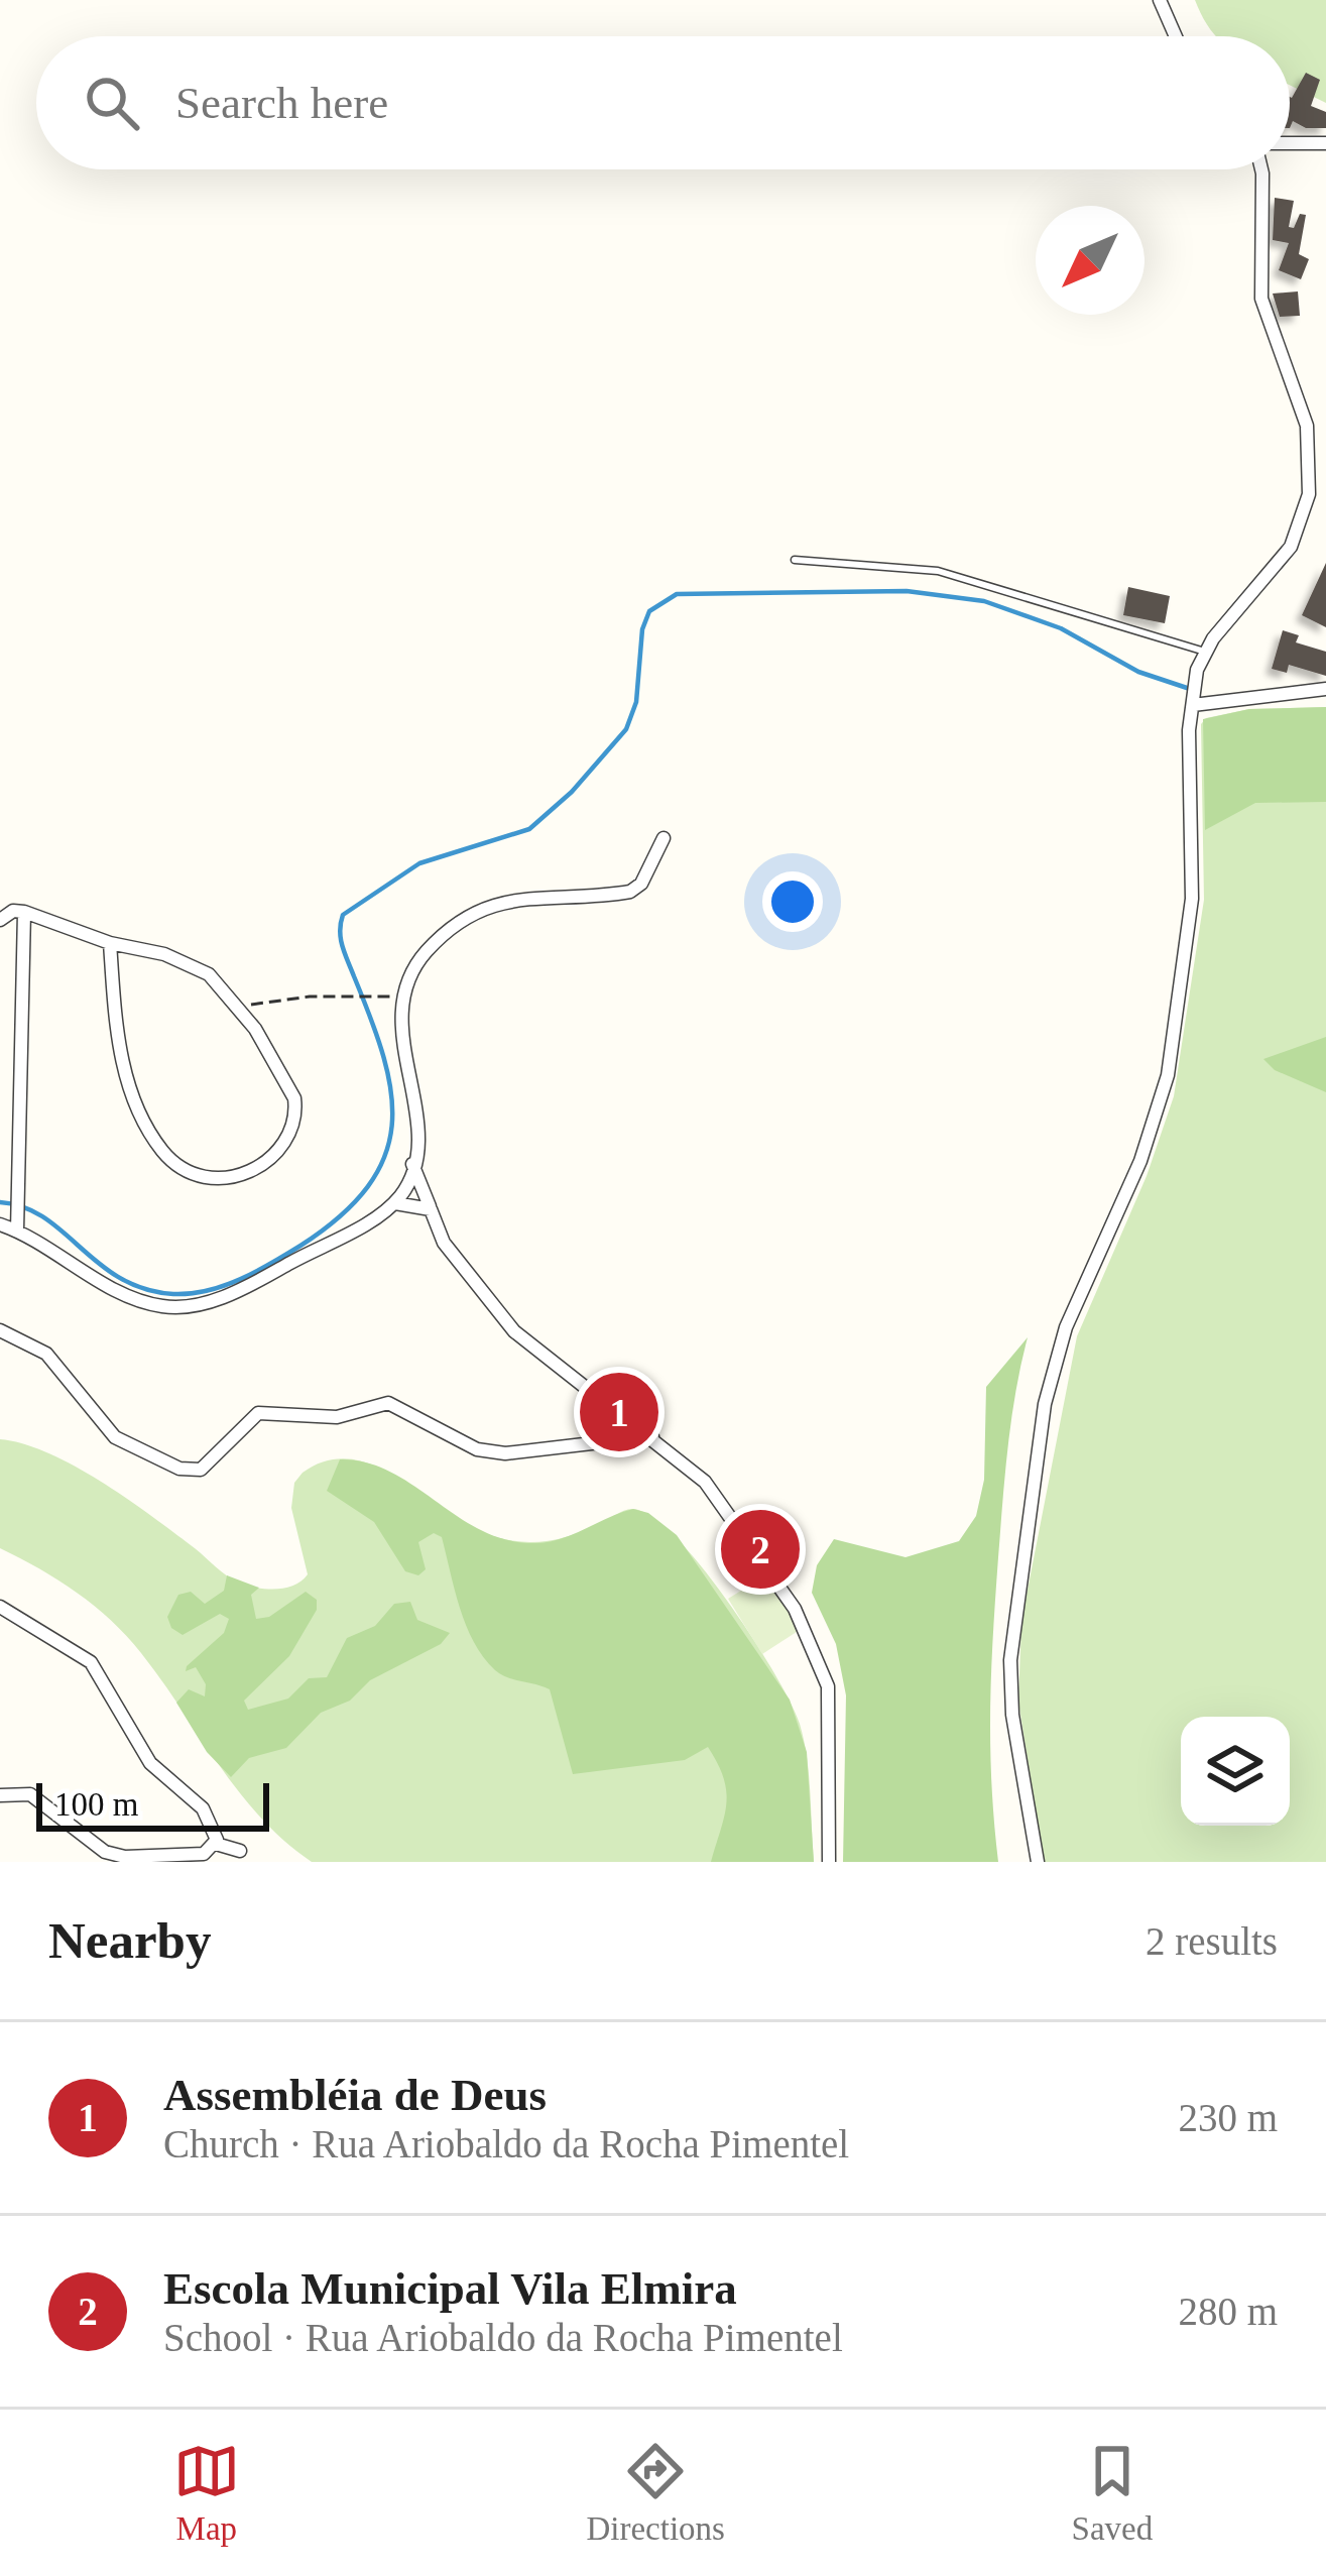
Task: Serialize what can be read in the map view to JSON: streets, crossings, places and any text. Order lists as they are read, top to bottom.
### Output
{
  "scale_bar": "100 m",
  "north": "bottom left",
  "page": {
    "search": "Search here",
    "pins": ["1", "2"],
    "scale": "100 m",
    "heading": ["Nearby", "2 results"],
    "list": [
      {
        "mark": "1",
        "name": "Assembléia de Deus",
        "note": "Church · Rua Ariobaldo da Rocha Pimentel",
        "value": "230 m"
      },
      {
        "mark": "2",
        "name": "Escola Municipal Vila Elmira",
        "note": "School · Rua Ariobaldo da Rocha Pimentel",
        "value": "280 m"
      }
    ],
    "nav": ["Map", "Directions", "Saved"]
  }
}
